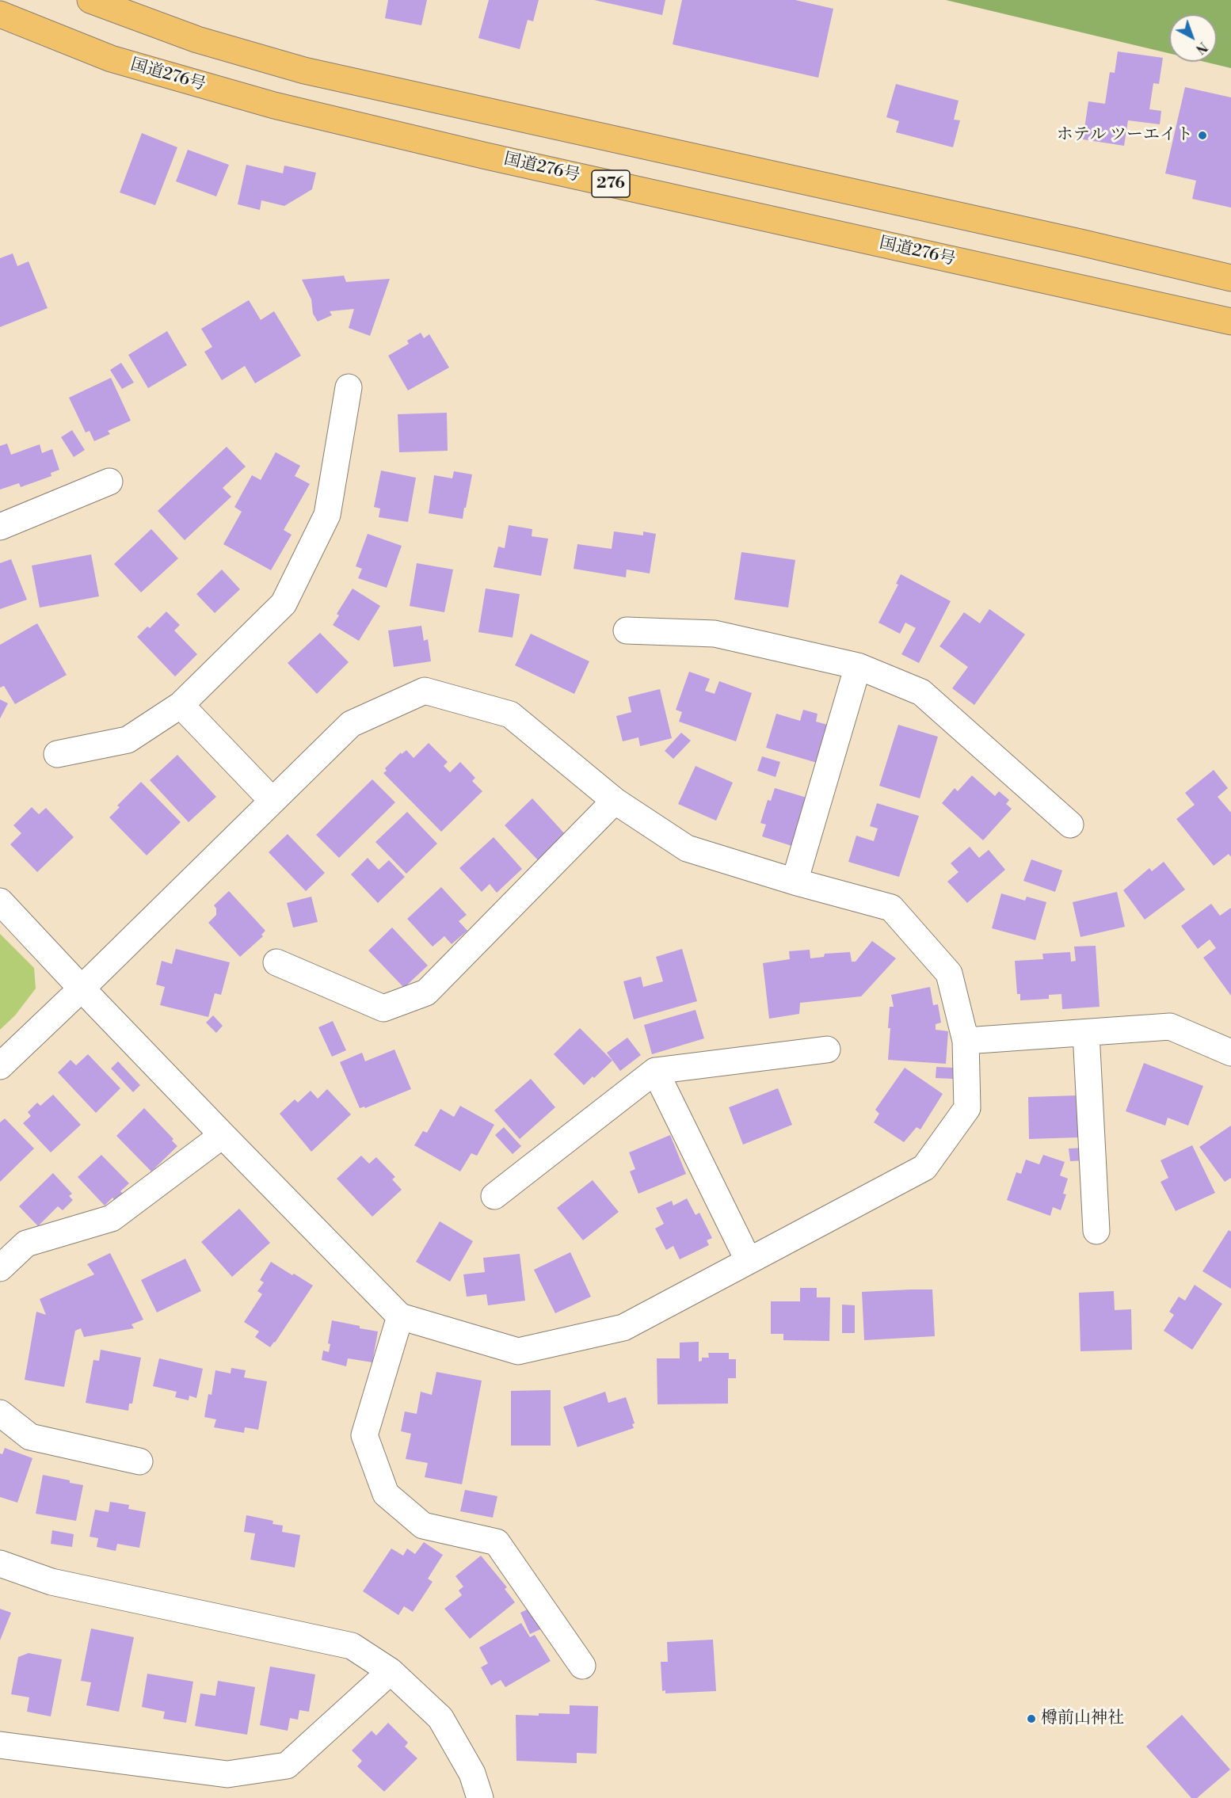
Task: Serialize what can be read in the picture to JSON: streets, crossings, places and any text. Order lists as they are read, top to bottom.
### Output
{
  "streets": {
    "highway": ["国道276号", "276"]
  },
  "places": ["ホテル ツーエイト", "樽前山神社"],
  "north": "bottom right"
}
